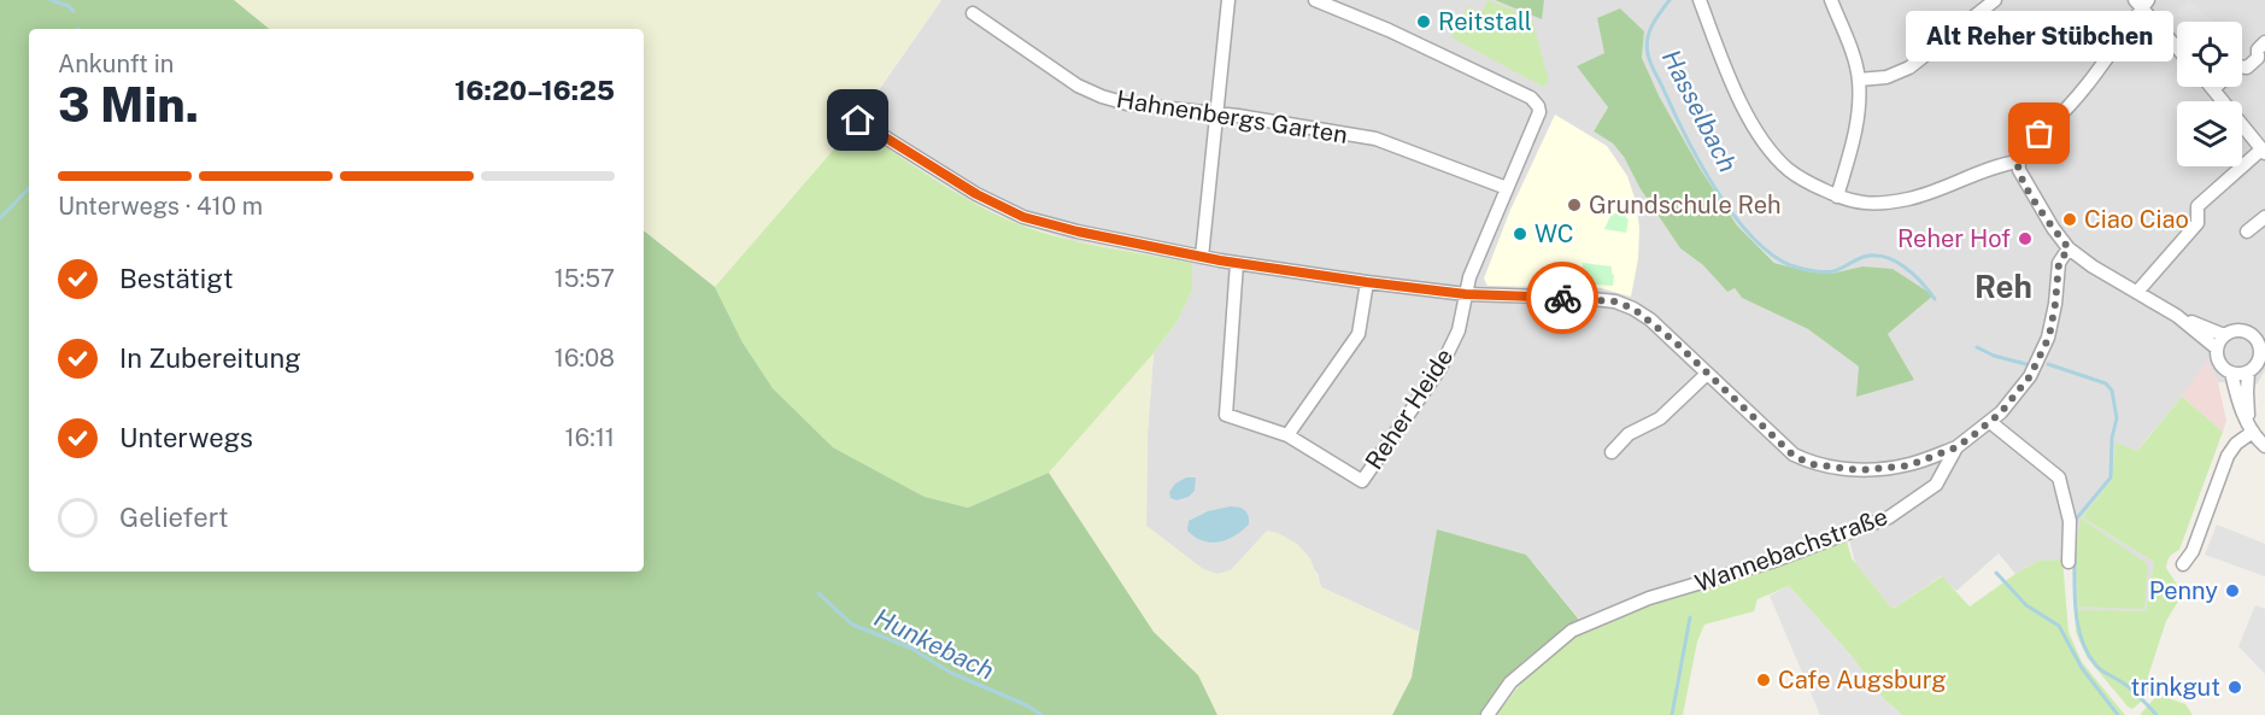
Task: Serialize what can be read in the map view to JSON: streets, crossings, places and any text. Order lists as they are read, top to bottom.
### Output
{
  "streets": {
    "street": ["Hahnenbergs Garten", "Reher Heide", "Wannebachstraße"]
  },
  "districts": ["Reh"],
  "water": ["Hasselbach", "Hunkebach"],
  "places": [
    "Reitstall",
    "Alt Reher Stübchen",
    "Grundschule Reh",
    "Ciao Ciao",
    "WC",
    "Reher Hof",
    "Penny",
    "Cafe Augsburg",
    "trinkgut"
  ],
  "page": {
    "bubble": "Alt Reher Stübchen",
    "heading": ["3 Min.", "Ankunft in", "16:20–16:25"],
    "bar": "Unterwegs · 410 m",
    "list": [
      ["Bestätigt", "15:57"],
      ["In Zubereitung", "16:08"],
      ["Unterwegs", "16:11"],
      "Geliefert"
    ]
  }
}
